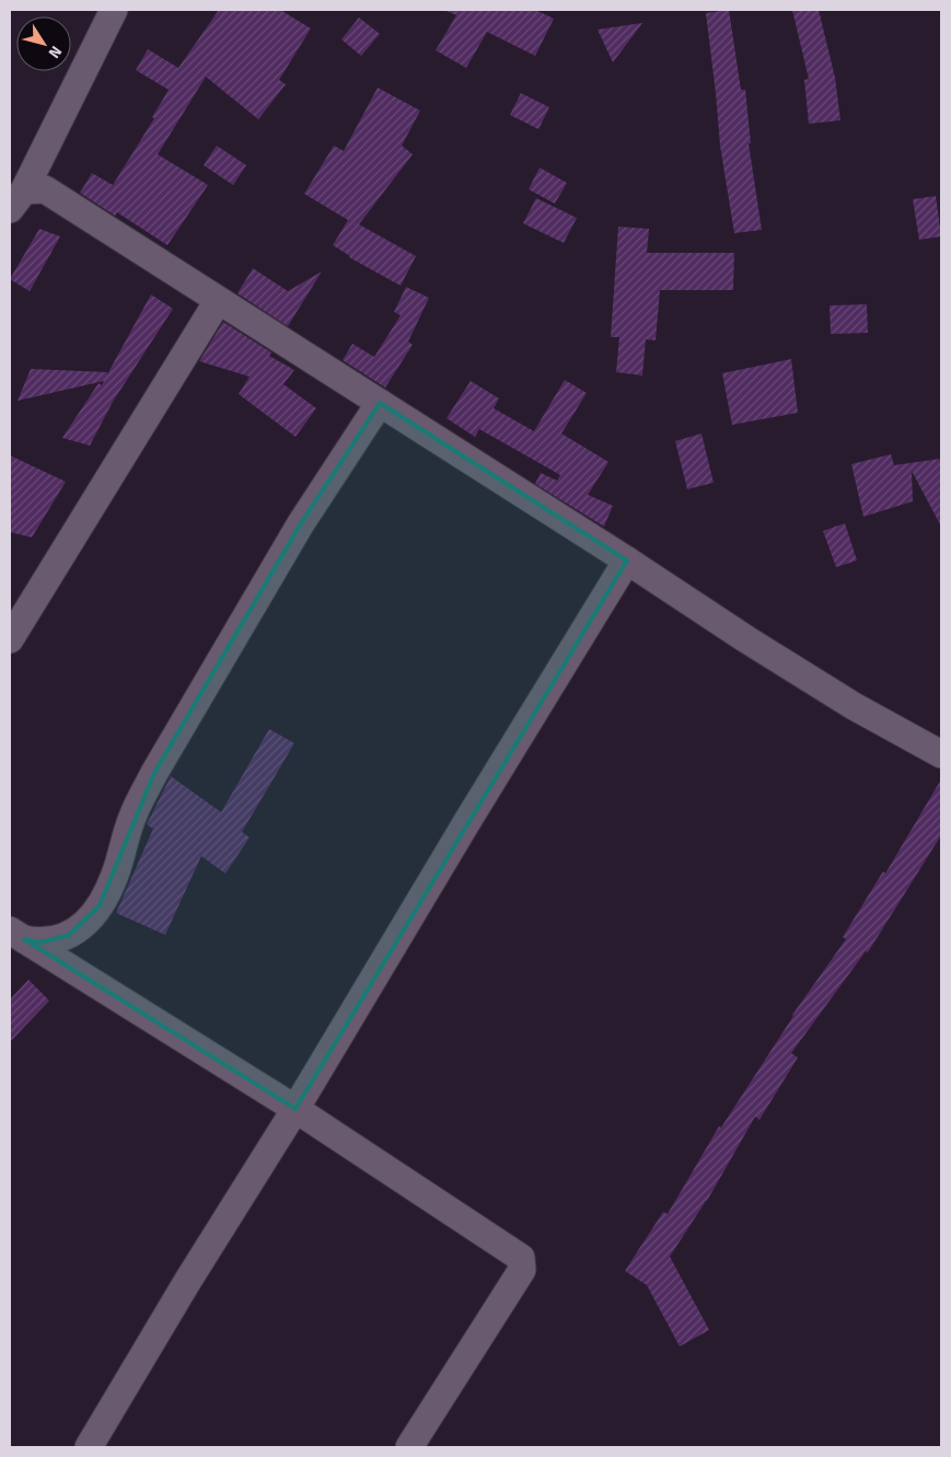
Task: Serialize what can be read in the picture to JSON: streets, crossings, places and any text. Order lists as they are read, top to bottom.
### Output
{
  "north": "bottom right"
}
